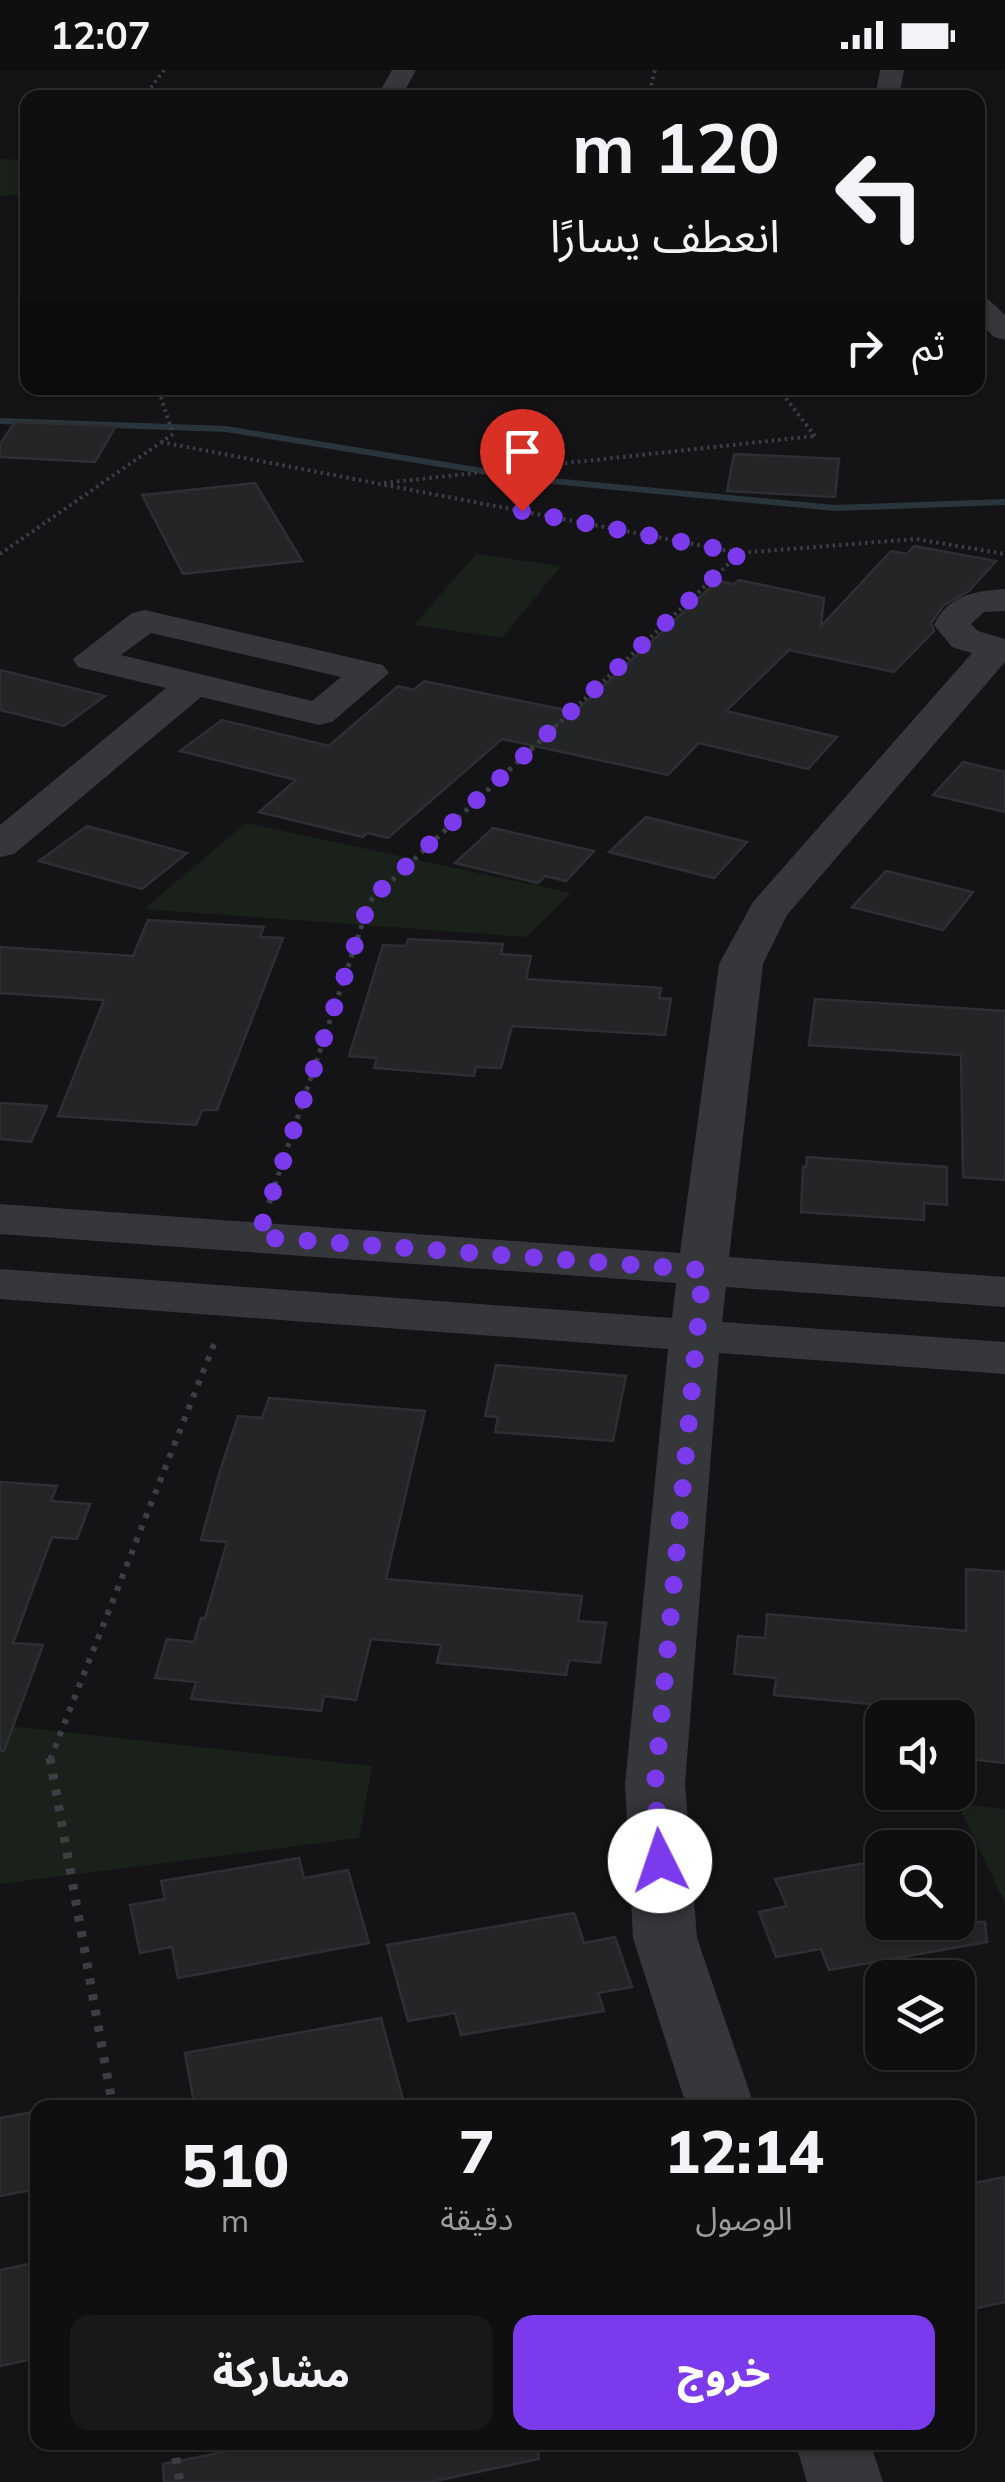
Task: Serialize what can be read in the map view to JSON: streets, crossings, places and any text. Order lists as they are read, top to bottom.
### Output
{
  "page": {
    "status": "12:07",
    "turn": ["120 m", "انعطف يسارًا"],
    "then": "ثم",
    "eta": [
      "12:14",
      "الوصول",
      "7",
      "دقيقة",
      "510",
      "m"
    ],
    "buttons": ["خروج", "مشاركة"]
  }
}
